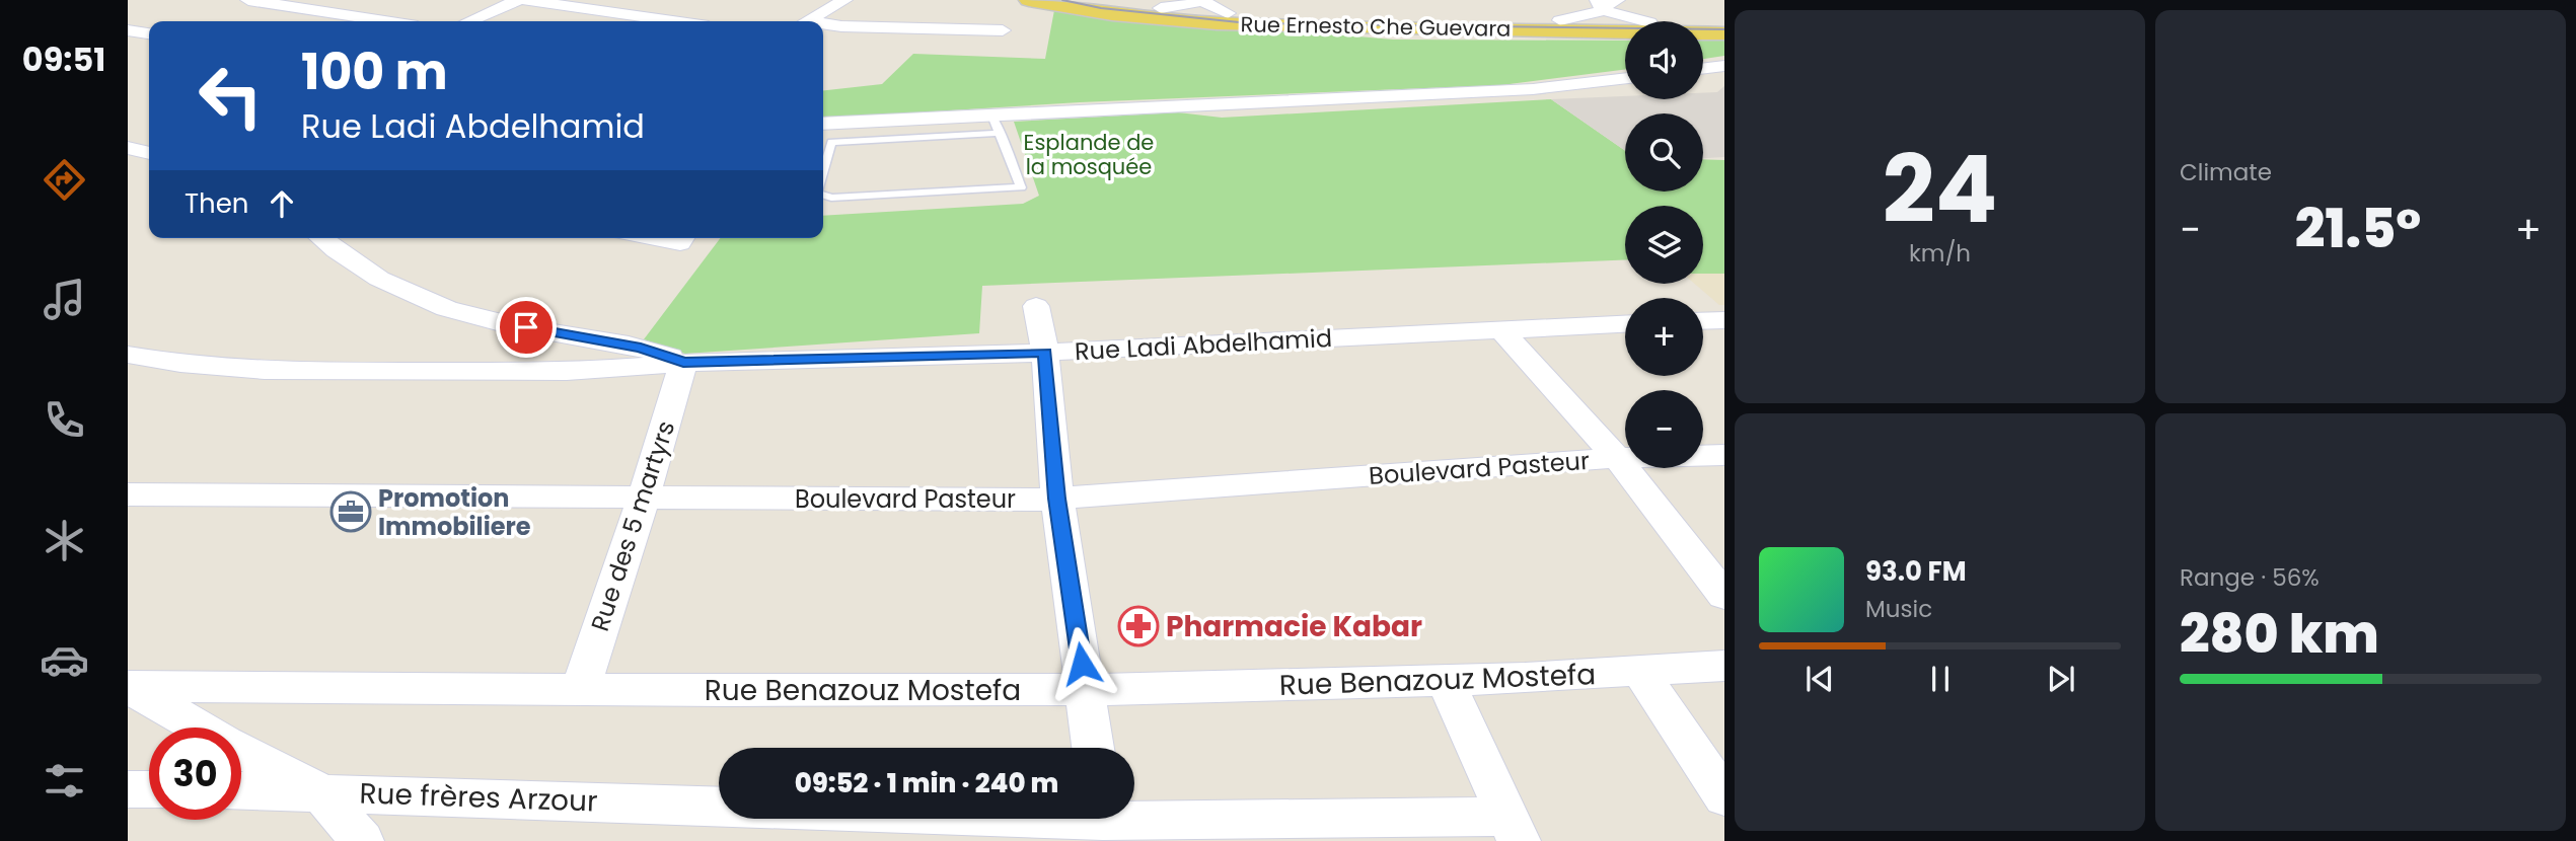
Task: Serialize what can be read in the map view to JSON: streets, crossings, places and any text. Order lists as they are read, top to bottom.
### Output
{
  "streets": {
    "main road": ["Rue Ernesto Che Guevara"],
    "street": [
      "Rue Ladi Abdelhamid",
      "Boulevard Pasteur",
      "Rue des 5 martyrs",
      "Rue Benazouz Mostefa",
      "Rue frères Arzour"
    ]
  },
  "crossings": [
    ["Rue Ladi Abdelhamid", "Rue des 5 martyrs"],
    ["Boulevard Pasteur", "Rue des 5 martyrs"],
    ["Rue des 5 martyrs", "Rue Benazouz Mostefa"]
  ],
  "parks": ["Esplande de la mosquée"],
  "places": {
    "office": ["Promotion Immobiliere"],
    "pharmacy": ["Pharmacie Kabar"]
  },
  "page": {
    "tabs": "09:51",
    "tile": [
      ["24", "km/h"],
      "Climate",
      ["Range · 56%", "280 km"]
    ],
    "map_buttons": ["+", "−"],
    "turn": ["100 m", "Rue Ladi Abdelhamid"],
    "then": "Then",
    "heat": ["−", "21.5°", "+"],
    "song": ["93.0 FM", "Music"],
    "limit": "30",
    "trip": "09:52 · 1 min · 240 m"
  }
}
